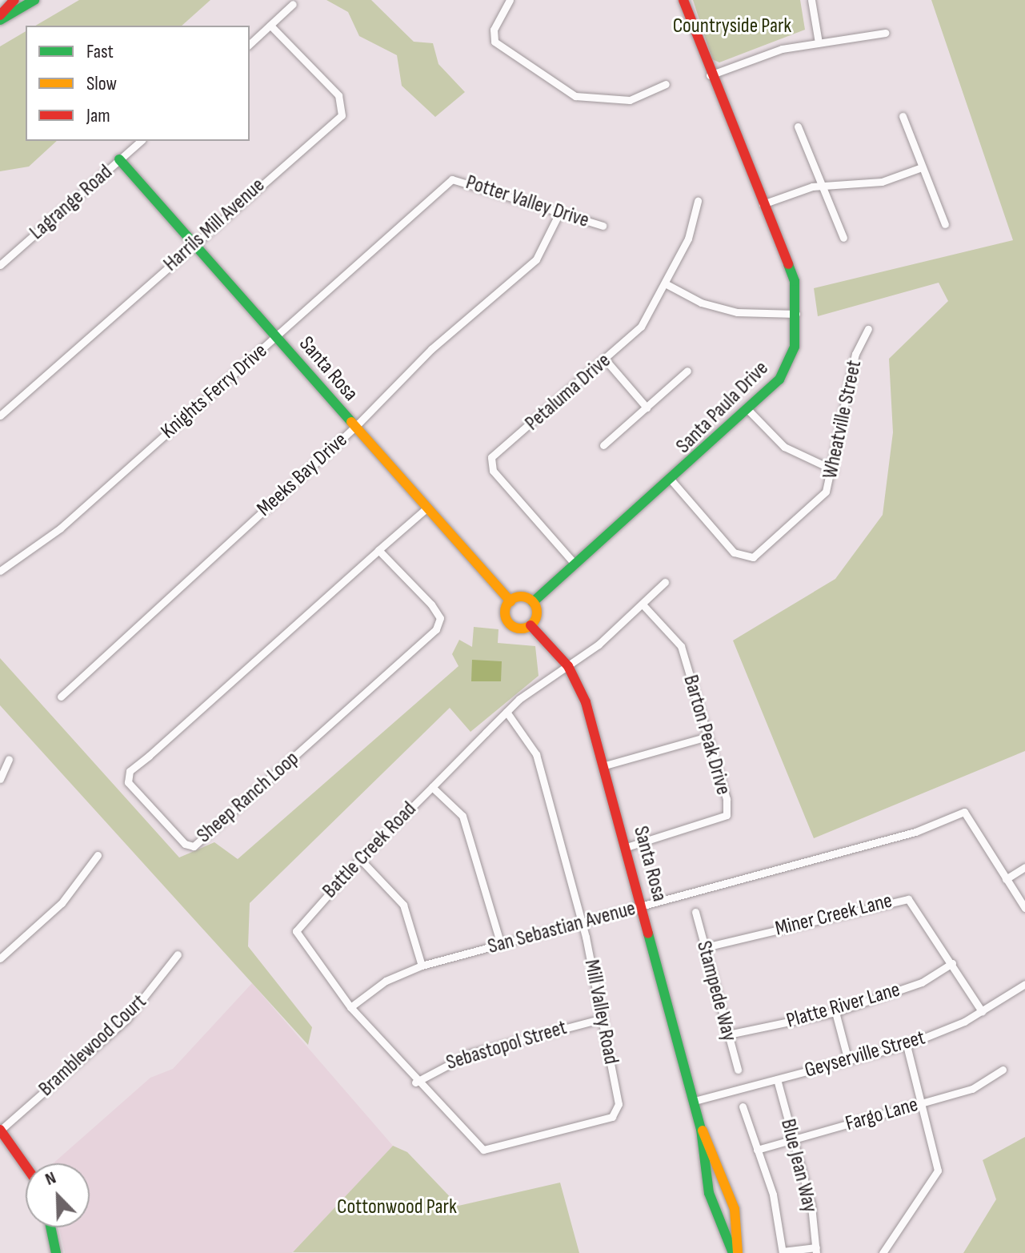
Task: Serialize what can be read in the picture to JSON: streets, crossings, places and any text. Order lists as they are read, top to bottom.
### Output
{
  "streets": {
    "street": [
      "Potter Valley Drive",
      "Lagrange Road",
      "Harrils Mill Avenue",
      "Santa Rosa",
      "Knights Ferry Drive",
      "Petaluma Drive",
      "Santa Paula Drive",
      "Wheatville Street",
      "Meeks Bay Drive",
      "Barton Peak Drive",
      "Sheep Ranch Loop",
      "Battle Creek Road",
      "Miner Creek Lane",
      "San Sebastian Avenue",
      "Stampede Way",
      "Platte River Lane",
      "Mill Valley Road",
      "Bramblewood Court",
      "Sebastopol Street",
      "Geyserville Street",
      "Fargo Lane",
      "Blue Jean Way"
    ]
  },
  "crossings": [
    ["Potter Valley Drive", "Knights Ferry Drive"],
    ["Potter Valley Drive", "Meeks Bay Drive"],
    ["Lagrange Road", "Santa Rosa"],
    ["Harrils Mill Avenue", "Santa Rosa"],
    ["Santa Rosa", "Knights Ferry Drive"],
    ["Santa Rosa", "Santa Paula Drive"],
    ["Santa Rosa", "Meeks Bay Drive"],
    ["Santa Rosa", "Barton Peak Drive"],
    ["Santa Rosa", "Sheep Ranch Loop"],
    ["Santa Rosa", "Battle Creek Road"],
    ["Santa Rosa", "San Sebastian Avenue"],
    ["Santa Rosa", "Geyserville Street"],
    ["Petaluma Drive", "Santa Paula Drive"],
    ["Santa Paula Drive", "Wheatville Street"],
    ["Barton Peak Drive", "Battle Creek Road"],
    ["Battle Creek Road", "San Sebastian Avenue"],
    ["Battle Creek Road", "Mill Valley Road"],
    ["Battle Creek Road", "Sebastopol Street"],
    ["Miner Creek Lane", "Stampede Way"],
    ["Miner Creek Lane", "Platte River Lane"],
    ["Miner Creek Lane", "Geyserville Street"],
    ["San Sebastian Avenue", "Mill Valley Road"],
    ["Stampede Way", "Platte River Lane"],
    ["Mill Valley Road", "Sebastopol Street"],
    ["Geyserville Street", "Blue Jean Way"],
    ["Fargo Lane", "Blue Jean Way"]
  ],
  "parks": ["Countryside Park", "Cottonwood Park"],
  "legend": ["Fast", "Slow", "Jam"],
  "north": "top left"
}
